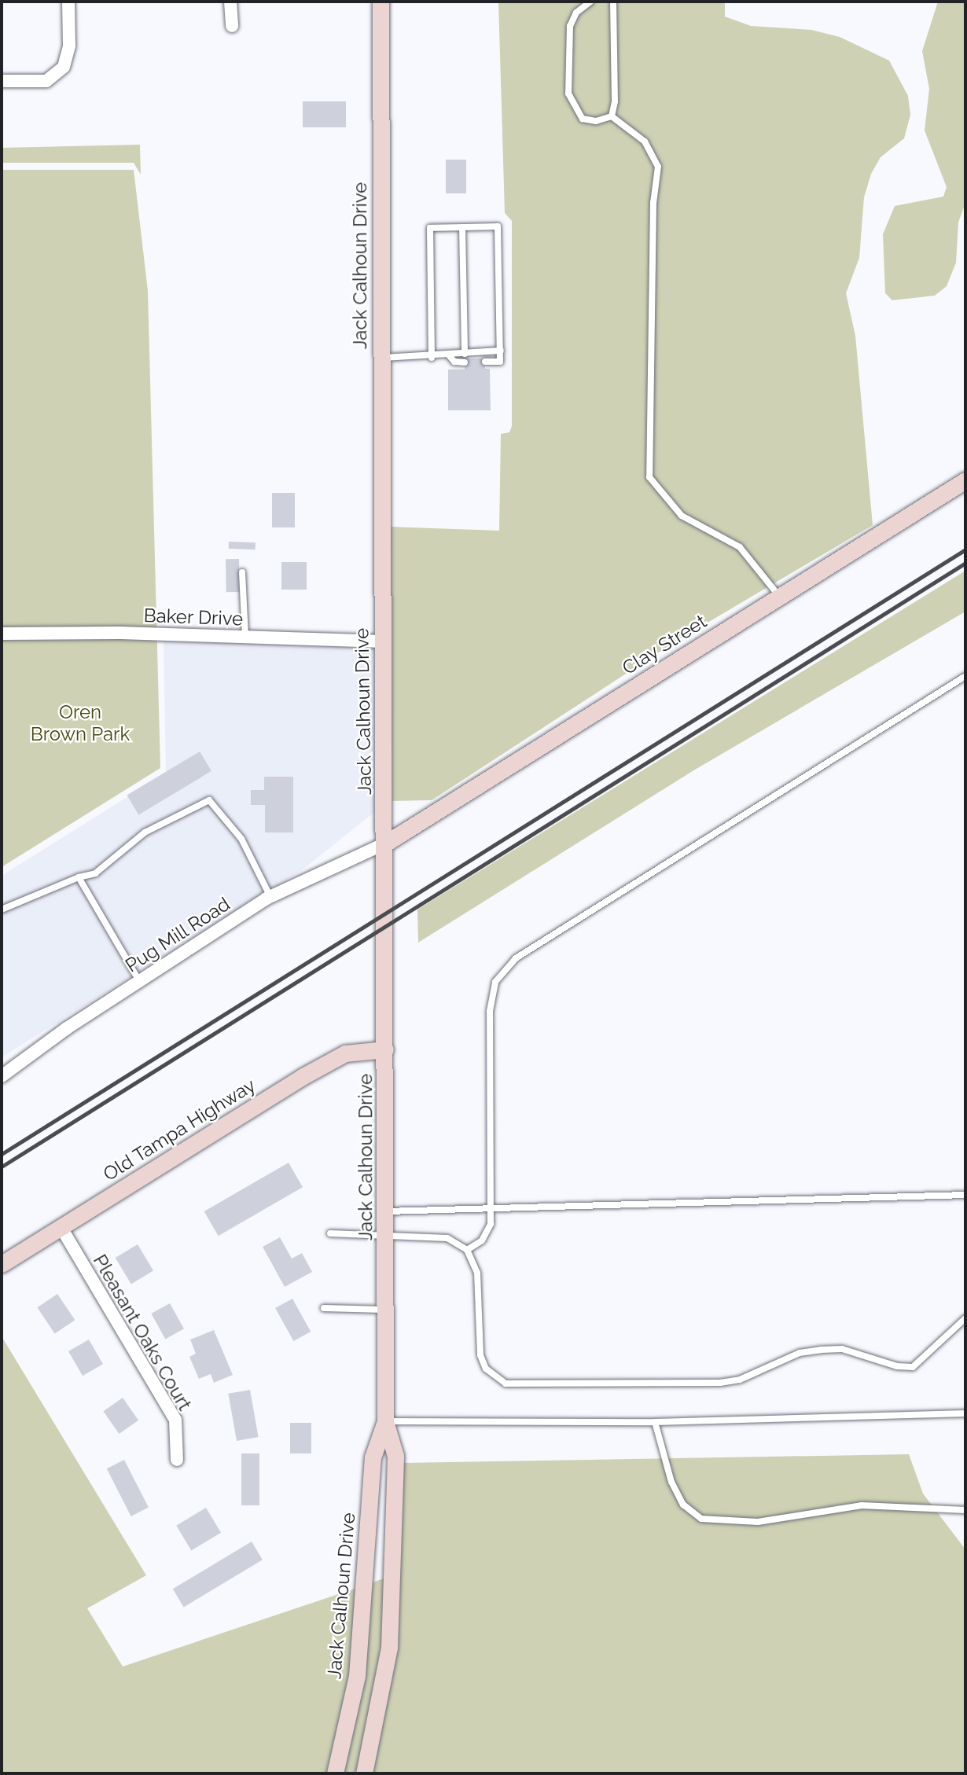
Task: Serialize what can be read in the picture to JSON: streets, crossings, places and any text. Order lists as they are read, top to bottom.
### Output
{
  "streets": {
    "street": [
      "Jack Calhoun Drive",
      "Baker Drive",
      "Clay Street",
      "Pug Mill Road",
      "Old Tampa Highway",
      "Pleasant Oaks Court"
    ]
  },
  "crossings": [
    ["Jack Calhoun Drive", "Baker Drive"],
    ["Jack Calhoun Drive", "Clay Street"],
    ["Jack Calhoun Drive", "Pug Mill Road"],
    ["Jack Calhoun Drive", "Old Tampa Highway"],
    ["Clay Street", "Pug Mill Road"],
    ["Old Tampa Highway", "Pleasant Oaks Court"]
  ],
  "parks": ["Oren Brown Park"]
}
